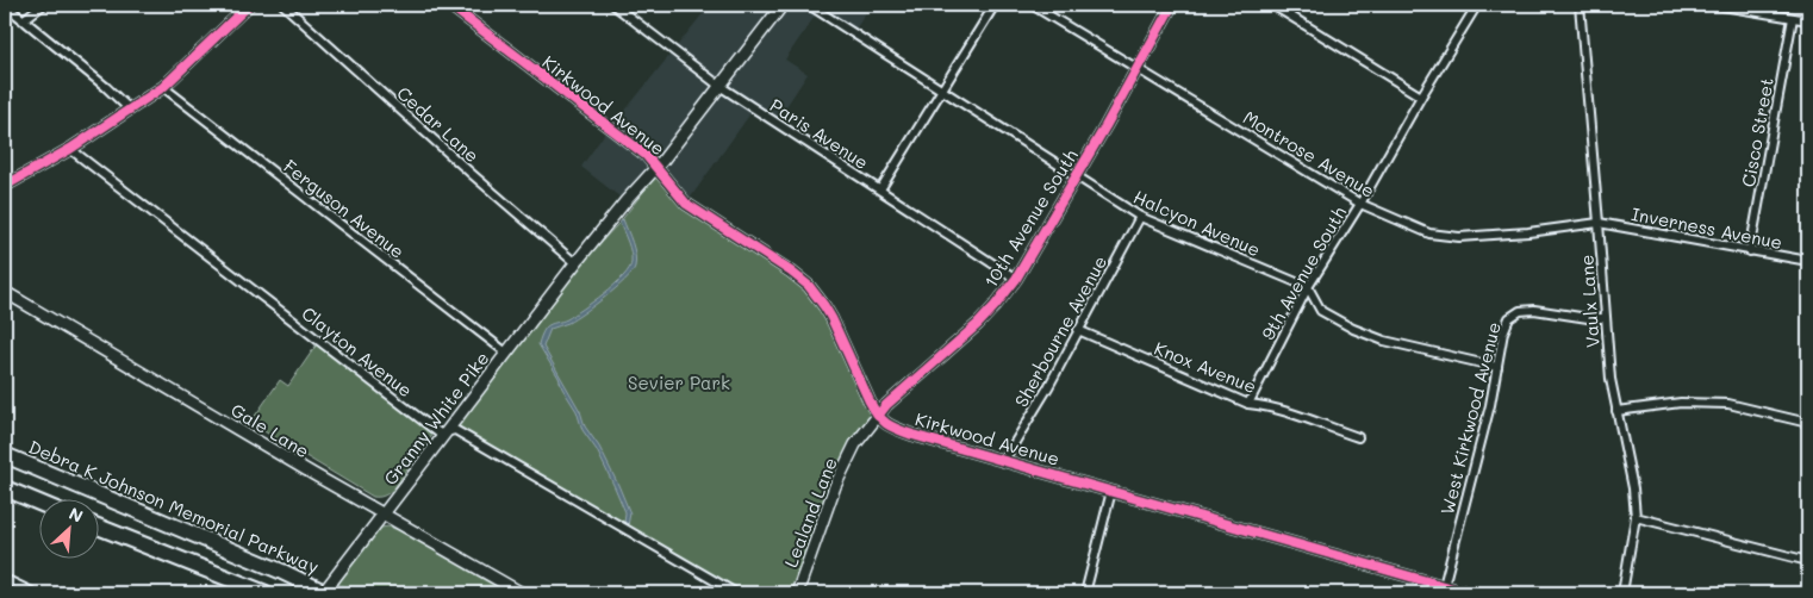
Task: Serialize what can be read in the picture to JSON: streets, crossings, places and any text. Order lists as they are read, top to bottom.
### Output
{
  "streets": {
    "highway": ["Debra K Johnson Memorial Parkway"],
    "street": [
      "Kirkwood Avenue",
      "Cedar Lane",
      "Cisco Street",
      "Paris Avenue",
      "Montrose Avenue",
      "Ferguson Avenue",
      "10th Avenue South",
      "Halcyon Avenue",
      "Inverness Avenue",
      "9th Avenue South",
      "Vaulx Lane",
      "Sherbourne Avenue",
      "Clayton Avenue",
      "Knox Avenue",
      "Granny White Pike",
      "West Kirkwood Avenue",
      "Gale Lane",
      "Lealand Lane"
    ]
  },
  "crossings": [
    ["Kirkwood Avenue", "10th Avenue South"],
    ["Kirkwood Avenue", "Sherbourne Avenue"],
    ["Kirkwood Avenue", "Granny White Pike"],
    ["Kirkwood Avenue", "West Kirkwood Avenue"],
    ["Kirkwood Avenue", "Lealand Lane"],
    ["Cedar Lane", "Granny White Pike"],
    ["Cisco Street", "Inverness Avenue"],
    ["Paris Avenue", "10th Avenue South"],
    ["Paris Avenue", "Granny White Pike"],
    ["Montrose Avenue", "10th Avenue South"],
    ["Montrose Avenue", "Inverness Avenue"],
    ["Montrose Avenue", "9th Avenue South"],
    ["Montrose Avenue", "Vaulx Lane"],
    ["Ferguson Avenue", "Granny White Pike"],
    ["10th Avenue South", "Halcyon Avenue"],
    ["10th Avenue South", "Lealand Lane"],
    ["Halcyon Avenue", "9th Avenue South"],
    ["Halcyon Avenue", "Sherbourne Avenue"],
    ["Inverness Avenue", "Vaulx Lane"],
    ["9th Avenue South", "Knox Avenue"],
    ["Vaulx Lane", "West Kirkwood Avenue"],
    ["Sherbourne Avenue", "Knox Avenue"],
    ["Clayton Avenue", "Granny White Pike"],
    ["Granny White Pike", "Gale Lane"],
    ["Granny White Pike", "Debra K Johnson Memorial Parkway"]
  ],
  "parks": ["Sevier Park"],
  "north": "top right"
}
